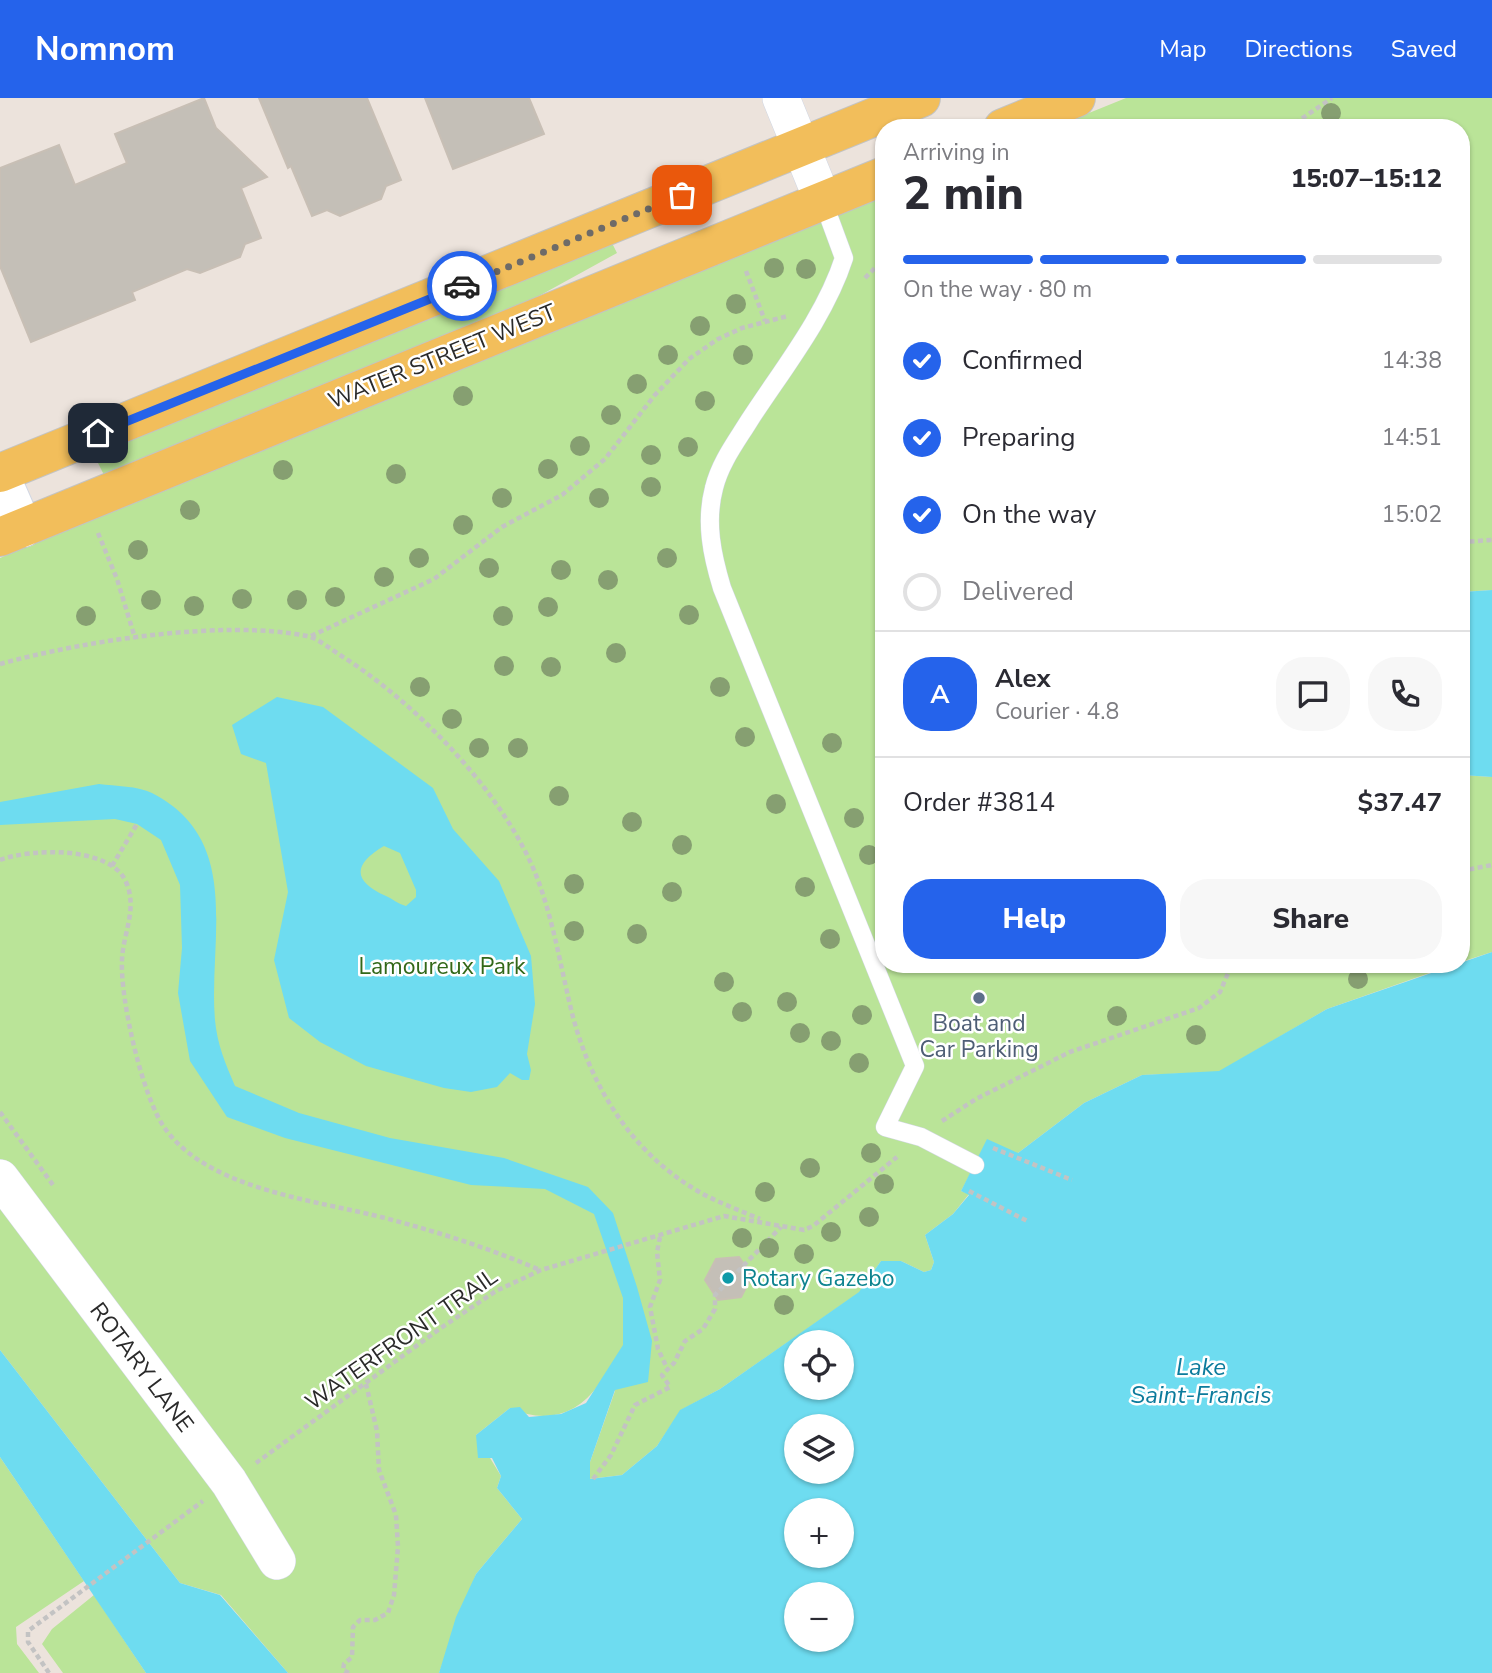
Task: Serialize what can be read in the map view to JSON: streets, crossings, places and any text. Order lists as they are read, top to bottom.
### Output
{
  "streets": {
    "main road": ["WATER STREET WEST"],
    "street": ["ROTARY LANE"],
    "path": ["WATERFRONT TRAIL"]
  },
  "crossings": [
    ["WATERFRONT TRAIL", "ROTARY LANE"]
  ],
  "water": ["Lake Saint-Francis"],
  "parks": ["Lamoureux Park"],
  "places": ["Boat and Car Parking", "Rotary Gazebo"],
  "page": {
    "header": "Nomnom",
    "nav": ["Map", "Directions", "Saved"],
    "heading": ["2 min", "Arriving in", "15:07–15:12"],
    "panel": [
      "Alex",
      "Courier · 4.8",
      "Order #3814",
      "$37.47"
    ],
    "bar": "On the way · 80 m",
    "list": [
      ["Confirmed", "14:38"],
      ["Preparing", "14:51"],
      ["On the way", "15:02"],
      "Delivered"
    ],
    "round": "A",
    "buttons": ["Help", "Share"],
    "map_buttons": ["+", "−"]
  }
}
